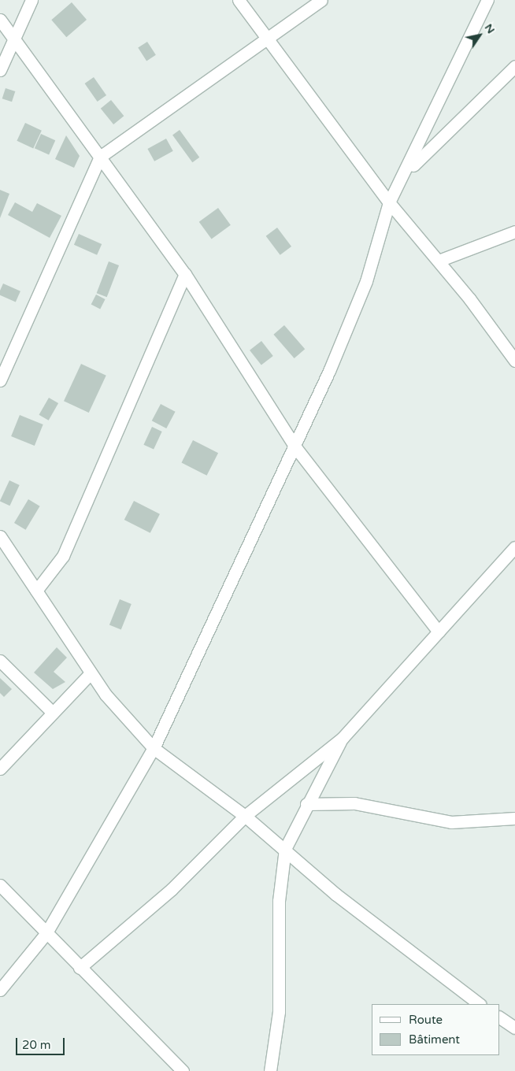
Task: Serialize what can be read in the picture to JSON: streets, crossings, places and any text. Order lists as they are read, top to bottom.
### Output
{
  "legend": ["Route", "Bâtiment"],
  "scale_bar": "20 m",
  "north": "top right"
}
